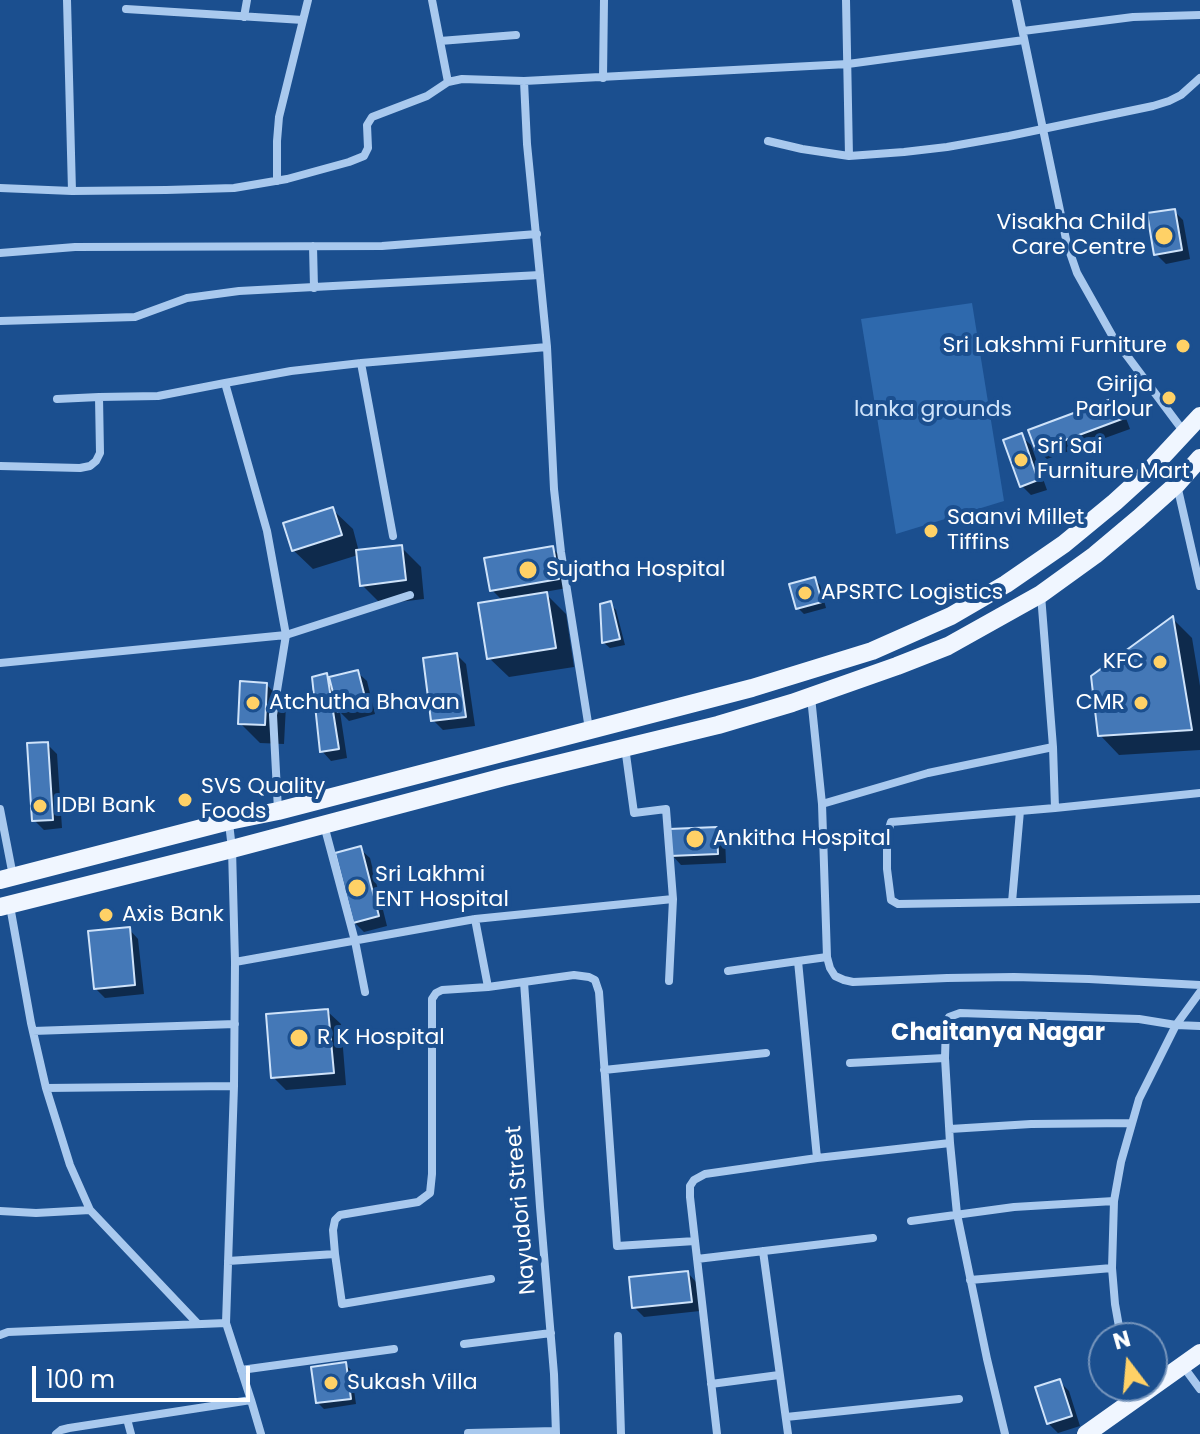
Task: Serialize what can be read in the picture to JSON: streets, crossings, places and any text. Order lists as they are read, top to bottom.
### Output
{
  "streets": {
    "street": ["Nayudori Street"]
  },
  "districts": ["Chaitanya Nagar"],
  "parks": ["lanka grounds"],
  "places": [
    "Visakha Child Care Centre",
    "Sri Lakshmi Furniture",
    "Girija Parlour",
    "Sri Sai Furniture Mart",
    "Saanvi Millet Tiffins",
    "Sujatha Hospital",
    "APSRTC Logistics",
    "KFC",
    "Atchutha Bhavan",
    "CMR",
    "SVS Quality Foods",
    "IDBI Bank",
    "Ankitha Hospital",
    "Sri Lakhmi ENT Hospital",
    "Axis Bank",
    "R K Hospital",
    "Sukash Villa"
  ],
  "scale_bar": "100 m",
  "north": "top"
}
